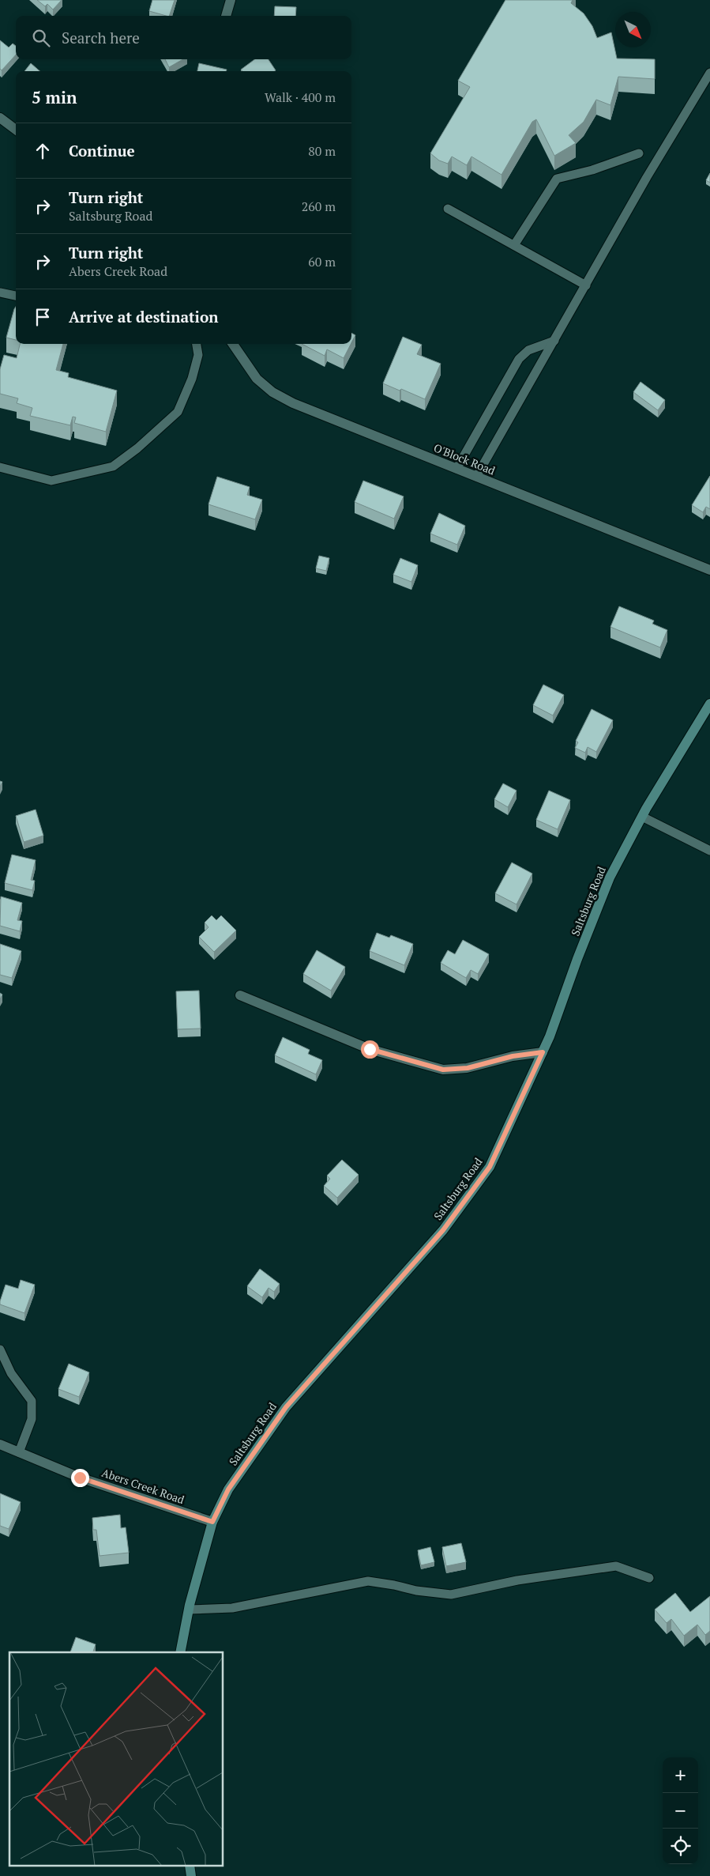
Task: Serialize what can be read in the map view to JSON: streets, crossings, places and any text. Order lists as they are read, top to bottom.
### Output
{
  "streets": {
    "main road": ["Saltsburg Road"],
    "street": ["O'Block Road", "Abers Creek Road"]
  },
  "crossings": [
    ["Saltsburg Road", "Abers Creek Road"]
  ],
  "north": "bottom right",
  "page": {
    "search": "Search here",
    "heading": ["5 min", "Walk · 400 m"],
    "list": [
      ["Continue", "80 m"],
      ["Turn right", "Saltsburg Road", "260 m"],
      ["Turn right", "Abers Creek Road", "60 m"],
      "Arrive at destination"
    ],
    "map_buttons": ["+", "−"]
  }
}
